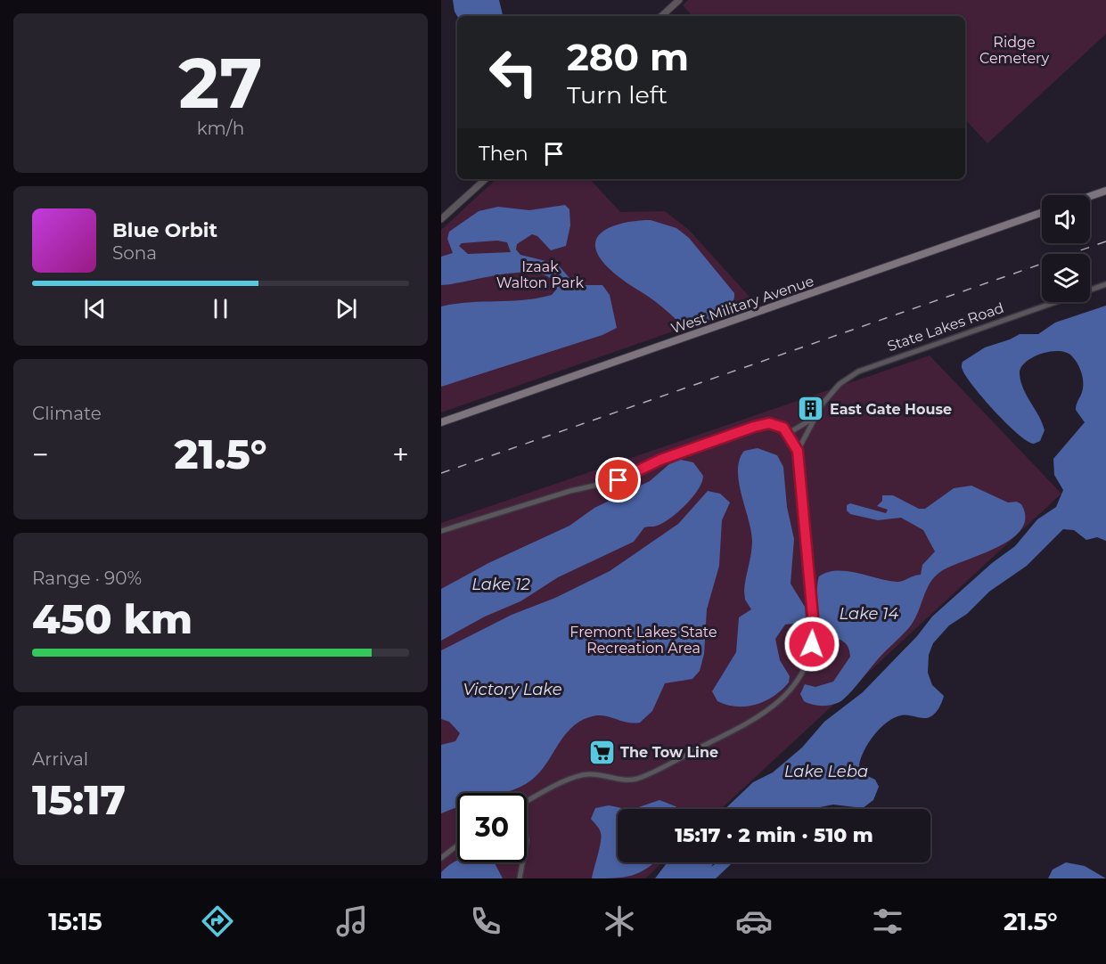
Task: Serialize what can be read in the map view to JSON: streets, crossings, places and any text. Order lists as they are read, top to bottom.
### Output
{
  "streets": {
    "main road": ["West Military Avenue"],
    "street": ["State Lakes Road"]
  },
  "water": [
    "Lake 12",
    "Lake 14",
    "Victory Lake",
    "Lake Leba"
  ],
  "parks": ["Ridge Cemetery", "Izaak Walton Park", "Fremont Lakes State Recreation Area"],
  "places": {
    "building": ["East Gate House"],
    "supermarket": ["The Tow Line"]
  },
  "page": {
    "tile": [
      ["27", "km/h"],
      "Climate",
      ["Range · 90%", "450 km"],
      ["Arrival", "15:17"]
    ],
    "turn": ["280 m", "Turn left"],
    "then": "Then",
    "song": ["Blue Orbit", "Sona"],
    "heat": ["−", "21.5°", "+"],
    "limit": "30",
    "trip": "15:17 · 2 min · 510 m",
    "tabs": ["15:15", "21.5°"]
  }
}
